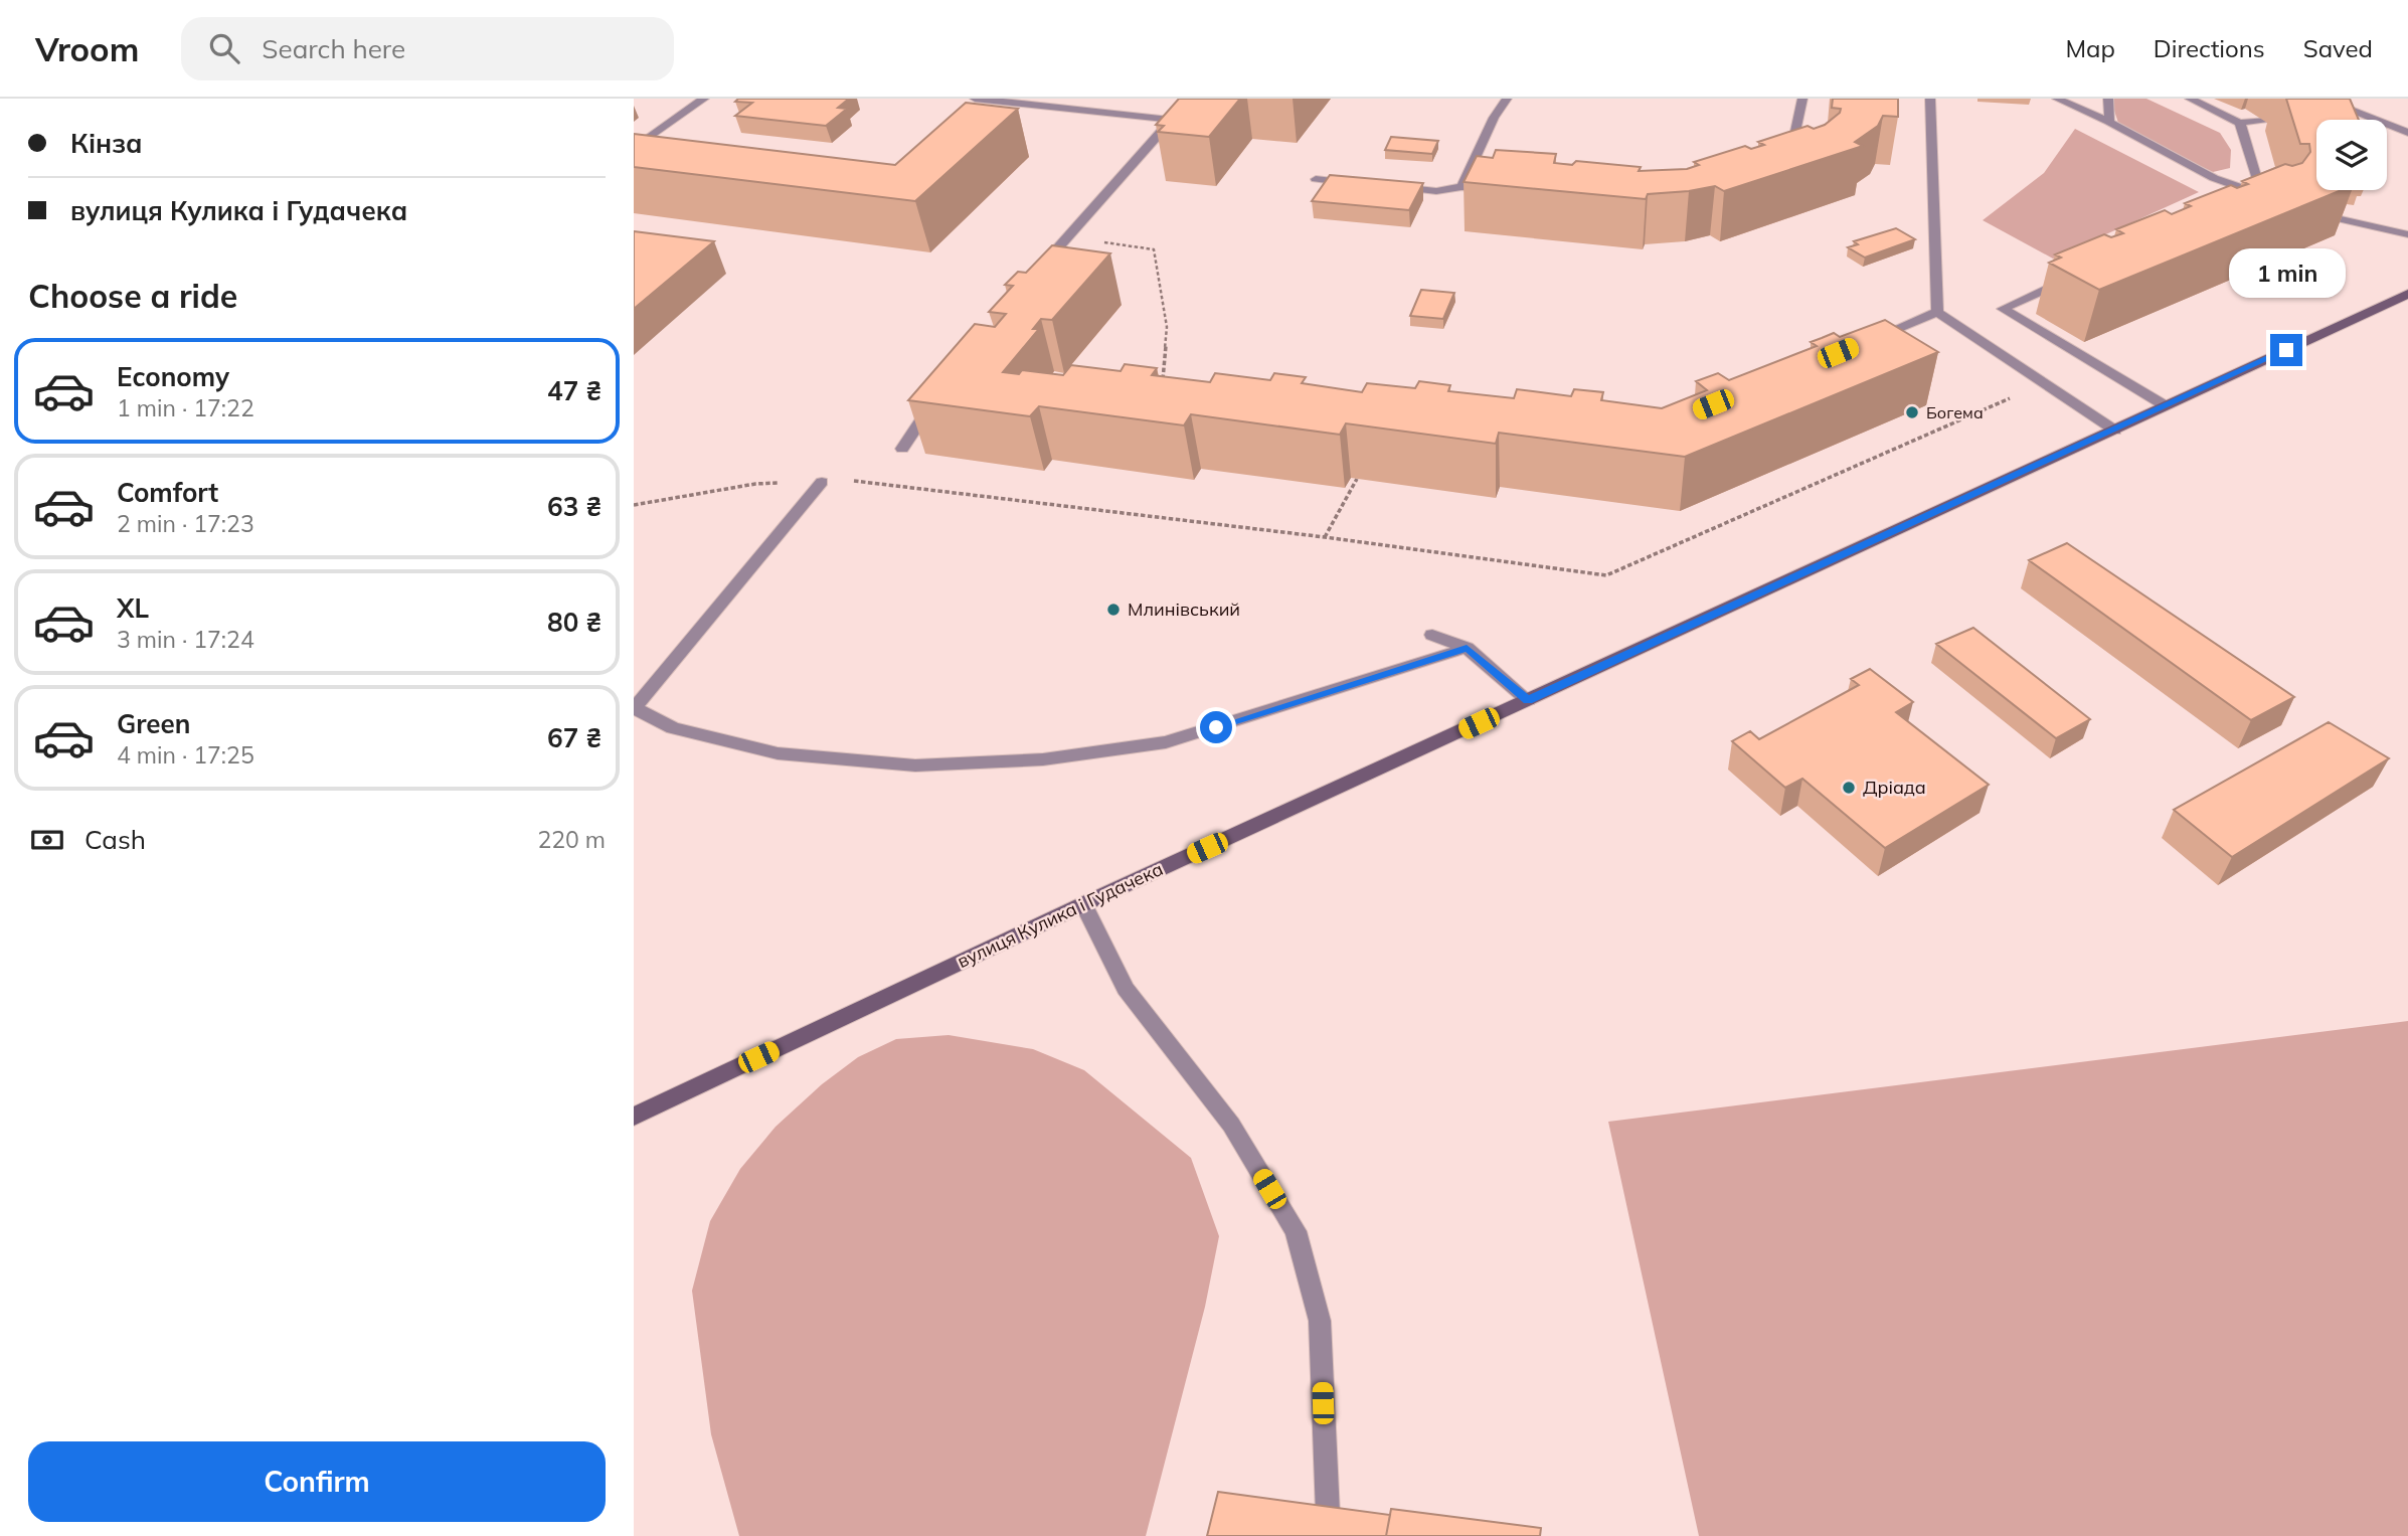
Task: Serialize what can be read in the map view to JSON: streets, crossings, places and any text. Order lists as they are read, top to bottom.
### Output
{
  "streets": {
    "main road": ["вулиця Кулика і Гудачека"]
  },
  "places": ["Богема", "Млинівський", "Дріада"],
  "page": {
    "header": "Vroom",
    "search": "Search here",
    "nav": ["Map", "Directions", "Saved"],
    "banner": ["Кінза", "вулиця Кулика і Гудачека"],
    "bubble": "1 min",
    "heading": "Choose a ride",
    "list": [
      {
        "name": "Economy",
        "note": "1 min · 17:22",
        "value": "47 ₴"
      },
      {
        "name": "Comfort",
        "note": "2 min · 17:23",
        "value": "63 ₴"
      },
      {
        "name": "XL",
        "note": "3 min · 17:24",
        "value": "80 ₴"
      },
      {
        "name": "Green",
        "note": "4 min · 17:25",
        "value": "67 ₴"
      }
    ],
    "pay": ["Cash", "220 m"],
    "buttons": "Confirm"
  }
}
